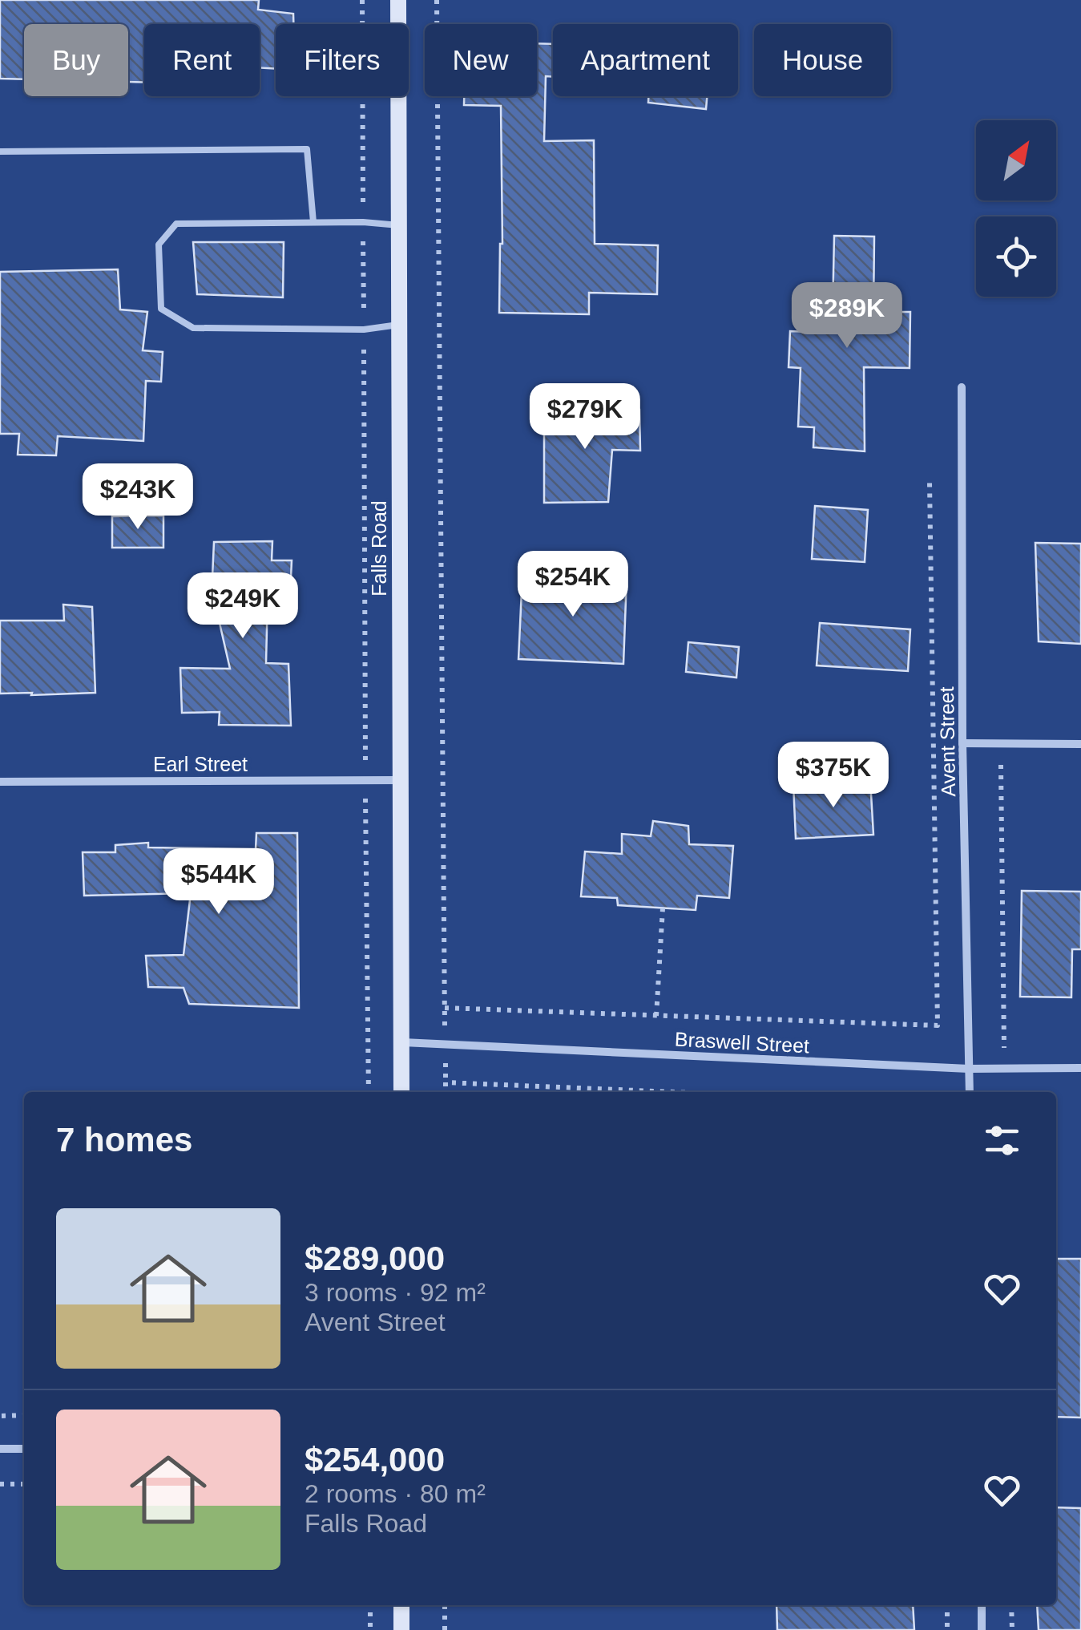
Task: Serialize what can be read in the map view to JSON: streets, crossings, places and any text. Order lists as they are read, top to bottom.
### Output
{
  "streets": {
    "main road": ["Falls Road"],
    "street": ["Avent Street", "Earl Street", "Braswell Street"]
  },
  "crossings": [
    ["Falls Road", "Earl Street"],
    ["Falls Road", "Braswell Street"],
    ["Avent Street", "Braswell Street"]
  ],
  "north": "top right",
  "page": {
    "chip": [
      "Buy",
      "Rent",
      "Filters",
      "New",
      "Apartment",
      "House"
    ],
    "price": [
      "$289K",
      "$279K",
      "$243K",
      "$254K",
      "$249K",
      "$375K",
      "$544K"
    ],
    "heading": "7 homes",
    "list": [
      {
        "name": "$289,000",
        "note": "3 rooms · 92 m² · Avent Street"
      },
      {
        "name": "$254,000",
        "note": "2 rooms · 80 m² · Falls Road"
      }
    ]
  }
}
